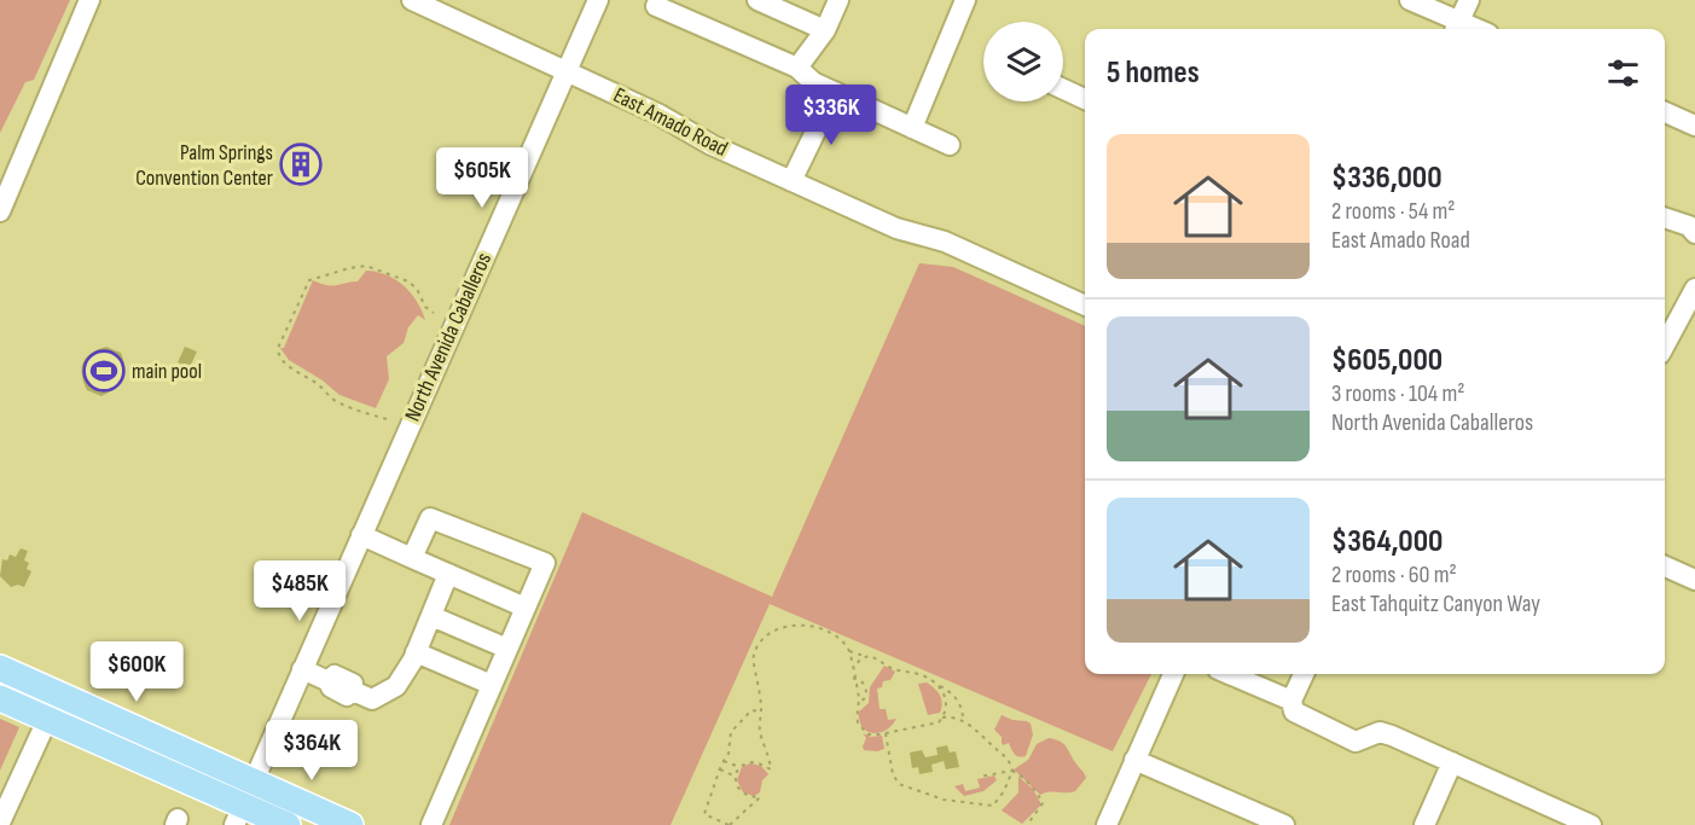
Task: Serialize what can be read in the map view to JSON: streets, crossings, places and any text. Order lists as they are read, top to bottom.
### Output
{
  "streets": {
    "street": ["East Amado Road", "North Avenida Caballeros"]
  },
  "crossings": [
    ["East Amado Road", "North Avenida Caballeros"]
  ],
  "places": {
    "building": ["Palm Springs Convention Center"],
    "sports": ["main pool"]
  },
  "page": {
    "heading": "5 homes",
    "price": [
      "$336K",
      "$605K",
      "$485K",
      "$600K",
      "$364K"
    ],
    "list": [
      {
        "name": "$336,000",
        "note": "2 rooms · 54 m² · East Amado Road"
      },
      {
        "name": "$605,000",
        "note": "3 rooms · 104 m² · North Avenida Caballeros"
      },
      {
        "name": "$364,000",
        "note": "2 rooms · 60 m² · East Tahquitz Canyon Way"
      }
    ]
  }
}
